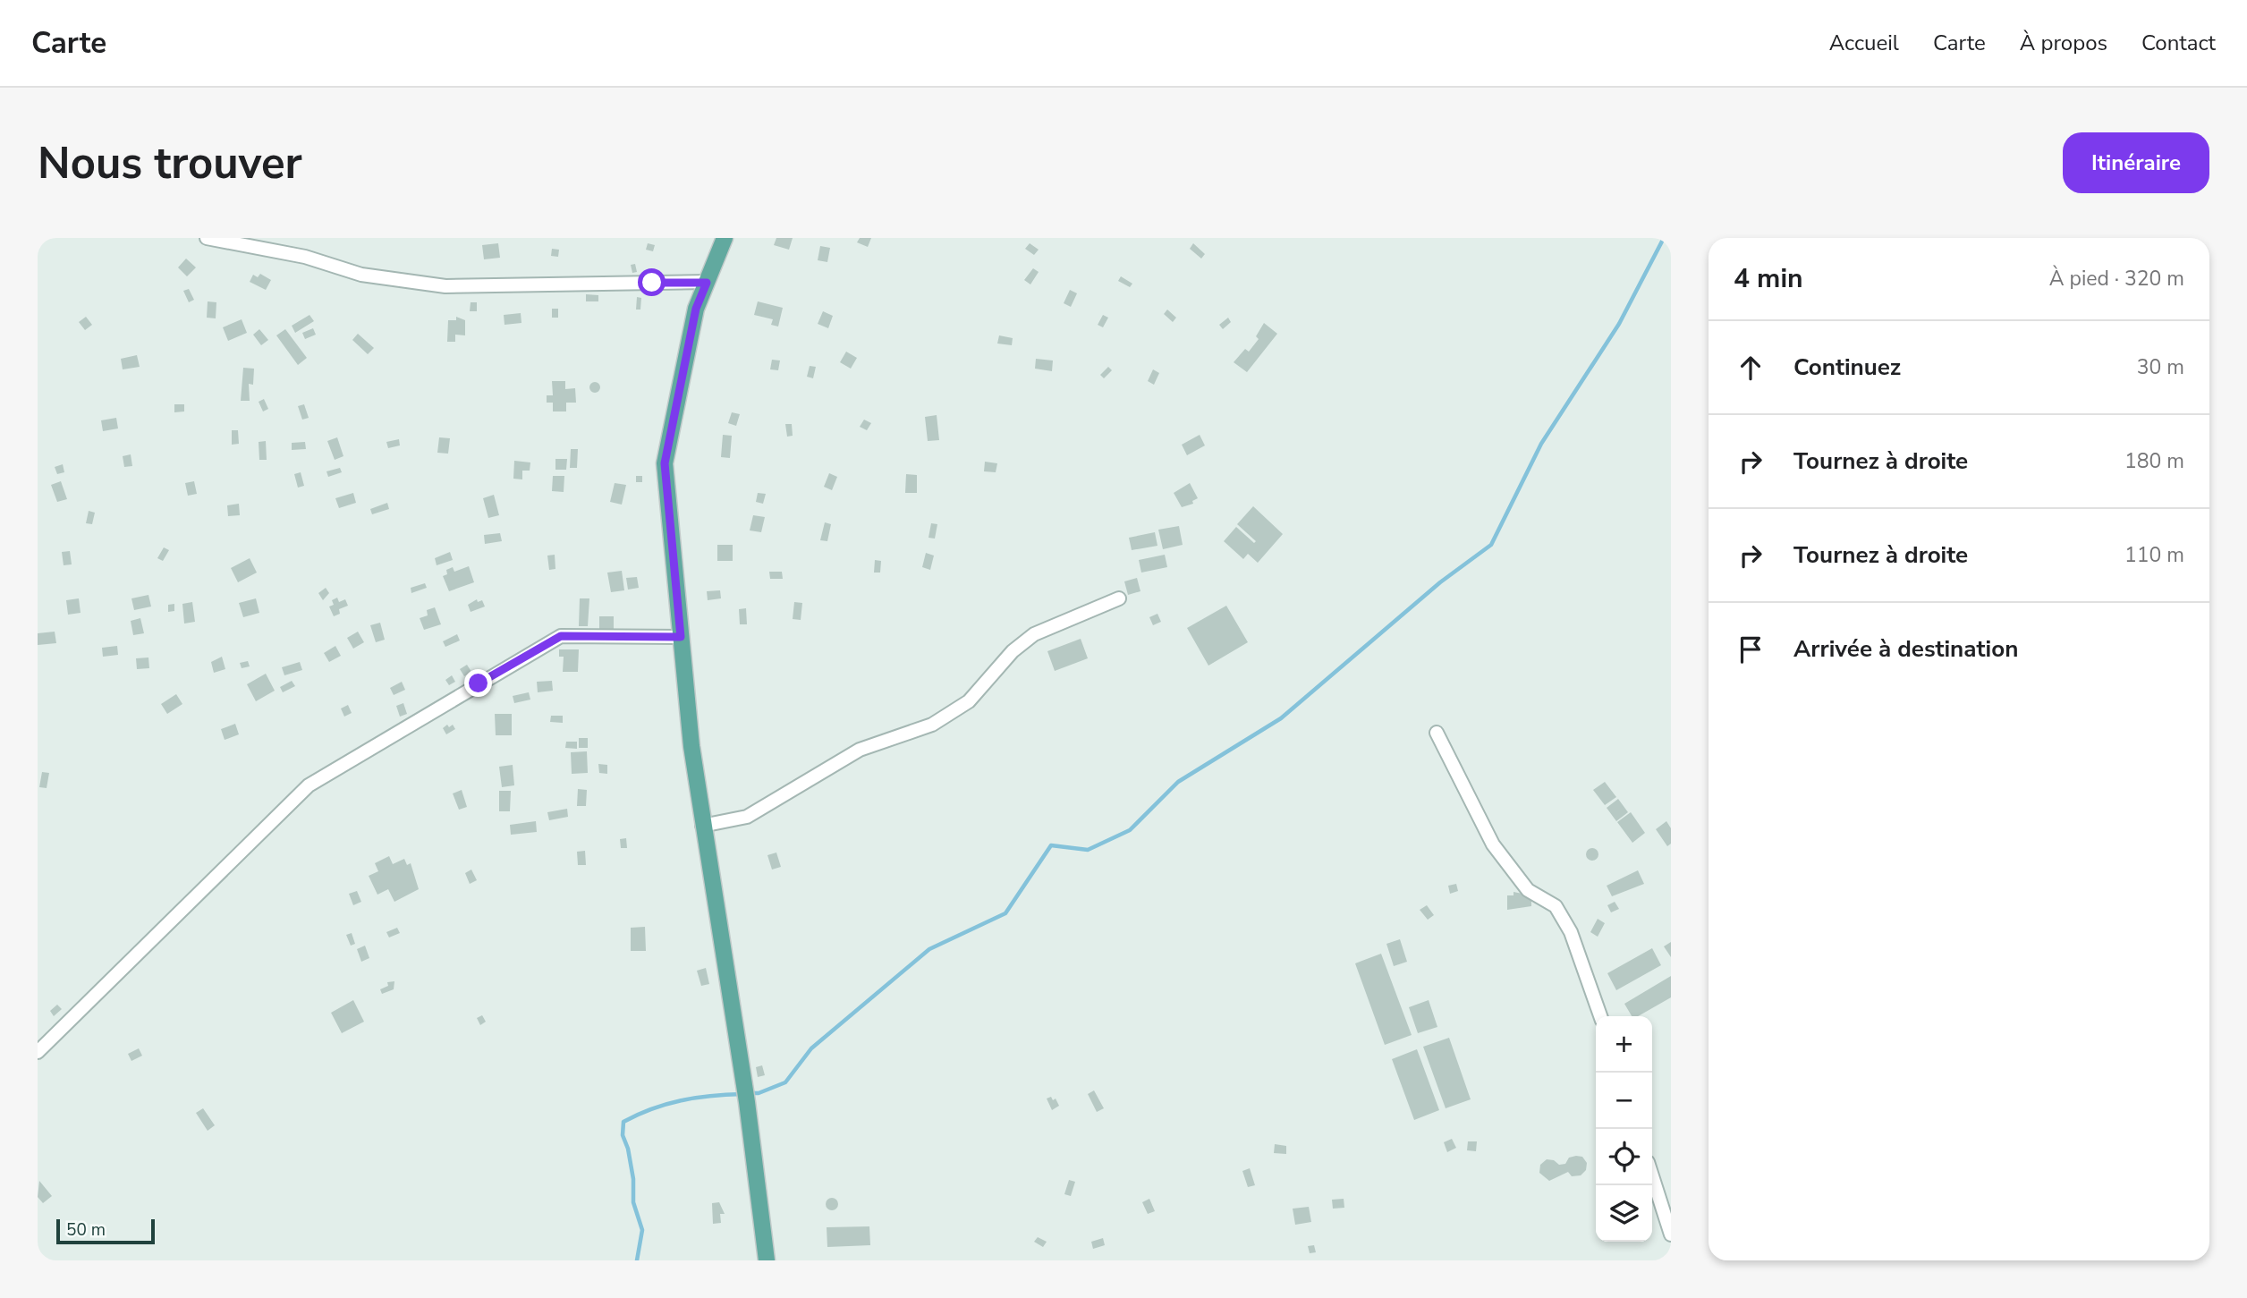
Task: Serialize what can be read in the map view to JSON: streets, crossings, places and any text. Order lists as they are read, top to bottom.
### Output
{
  "scale_bar": "50 m",
  "page": {
    "header": "Carte",
    "nav": [
      "Accueil",
      "Carte",
      "À propos",
      "Contact"
    ],
    "buttons": "Itinéraire",
    "title": "Nous trouver",
    "heading": ["4 min", "À pied · 320 m"],
    "list": [
      ["Continuez", "30 m"],
      ["Tournez à droite", "180 m"],
      ["Tournez à droite", "110 m"],
      "Arrivée à destination"
    ],
    "map_buttons": ["+", "−"],
    "scale": "50 m"
  }
}
